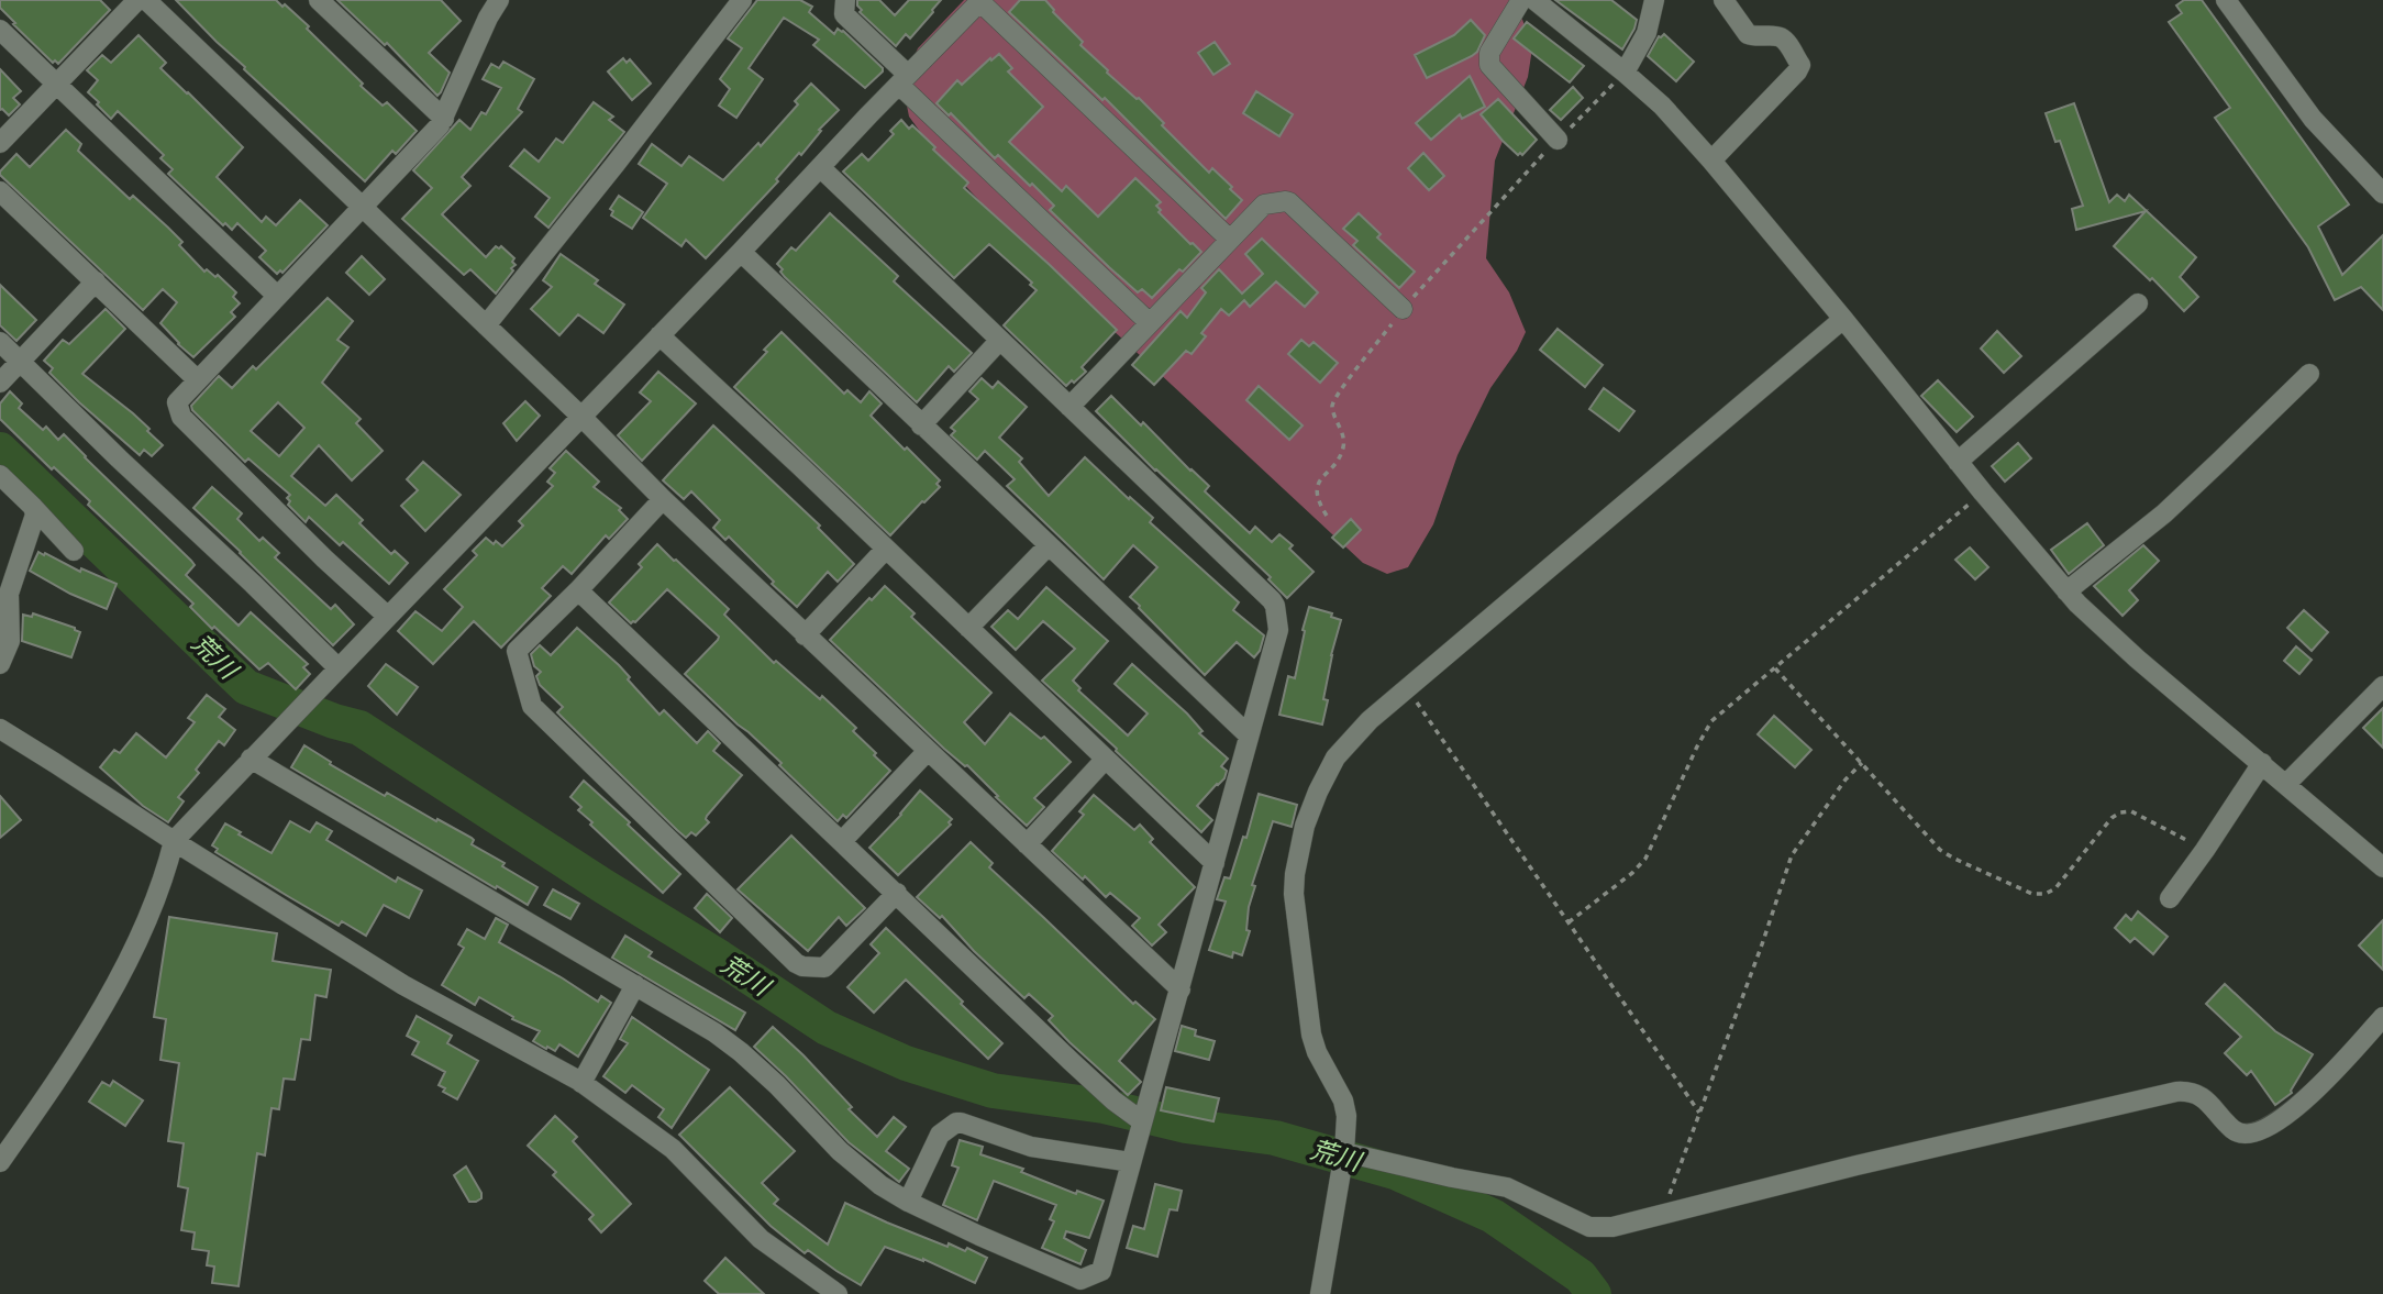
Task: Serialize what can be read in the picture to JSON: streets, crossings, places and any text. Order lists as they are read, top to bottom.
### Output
{
  "water": ["荒川"]
}
